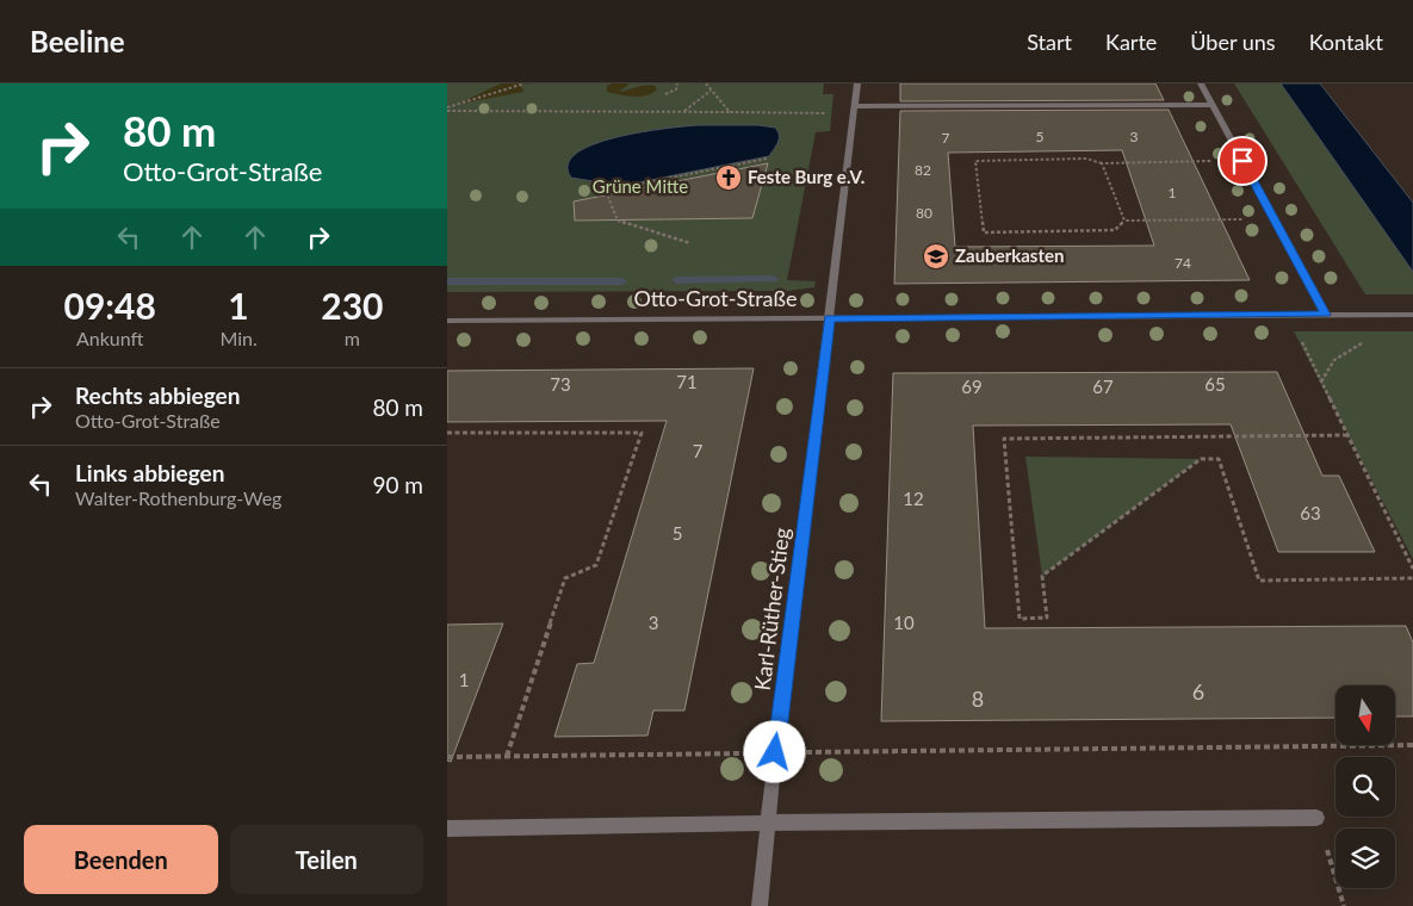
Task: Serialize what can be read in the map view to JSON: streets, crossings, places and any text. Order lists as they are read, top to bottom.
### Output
{
  "streets": {
    "street": ["Otto-Grot-Straße", "Karl-Rüther-Stieg"]
  },
  "crossings": [
    ["Otto-Grot-Straße", "Karl-Rüther-Stieg"]
  ],
  "parks": ["Grüne Mitte"],
  "places": {
    "church": ["Feste Burg e.V."],
    "school or university": ["Zauberkasten"]
  },
  "house_numbers": [
    "5",
    "3",
    "7",
    "82",
    "1",
    "80",
    "74",
    "71",
    "73",
    "65",
    "69",
    "67",
    "7",
    "12",
    "63",
    "5",
    "3",
    "10",
    "1",
    "6",
    "8"
  ],
  "north": "bottom",
  "page": {
    "header": "Beeline",
    "nav": [
      "Start",
      "Karte",
      "Über uns",
      "Kontakt"
    ],
    "turn": ["80 m", "Otto-Grot-Straße"],
    "eta": [
      "09:48",
      "Ankunft",
      "1",
      "Min.",
      "230",
      "m"
    ],
    "list": [
      {
        "name": "Rechts abbiegen",
        "note": "Otto-Grot-Straße",
        "value": "80 m"
      },
      {
        "name": "Links abbiegen",
        "note": "Walter-Rothenburg-Weg",
        "value": "90 m"
      }
    ],
    "buttons": ["Beenden", "Teilen"]
  }
}
